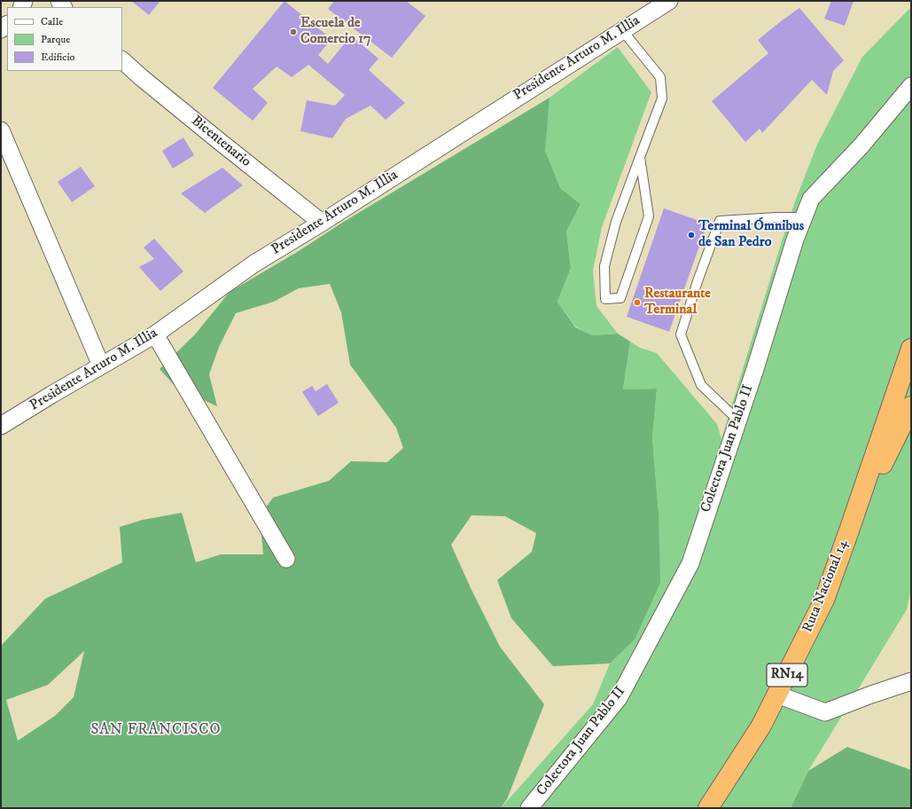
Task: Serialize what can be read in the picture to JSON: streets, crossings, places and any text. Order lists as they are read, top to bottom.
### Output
{
  "streets": {
    "highway": ["Ruta Nacional 14", "RN14"],
    "street": ["Presidente Arturo M. Illia", "Bicentenario", "Colectora Juan Pablo II"]
  },
  "crossings": [
    ["Presidente Arturo M. Illia", "Bicentenario"]
  ],
  "districts": ["SAN FRANCISCO"],
  "places": ["Escuela de Comercio 17", "Terminal Ómnibus de San Pedro", "Restaurante Terminal"],
  "legend": ["Calle", "Parque", "Edificio"]
}
